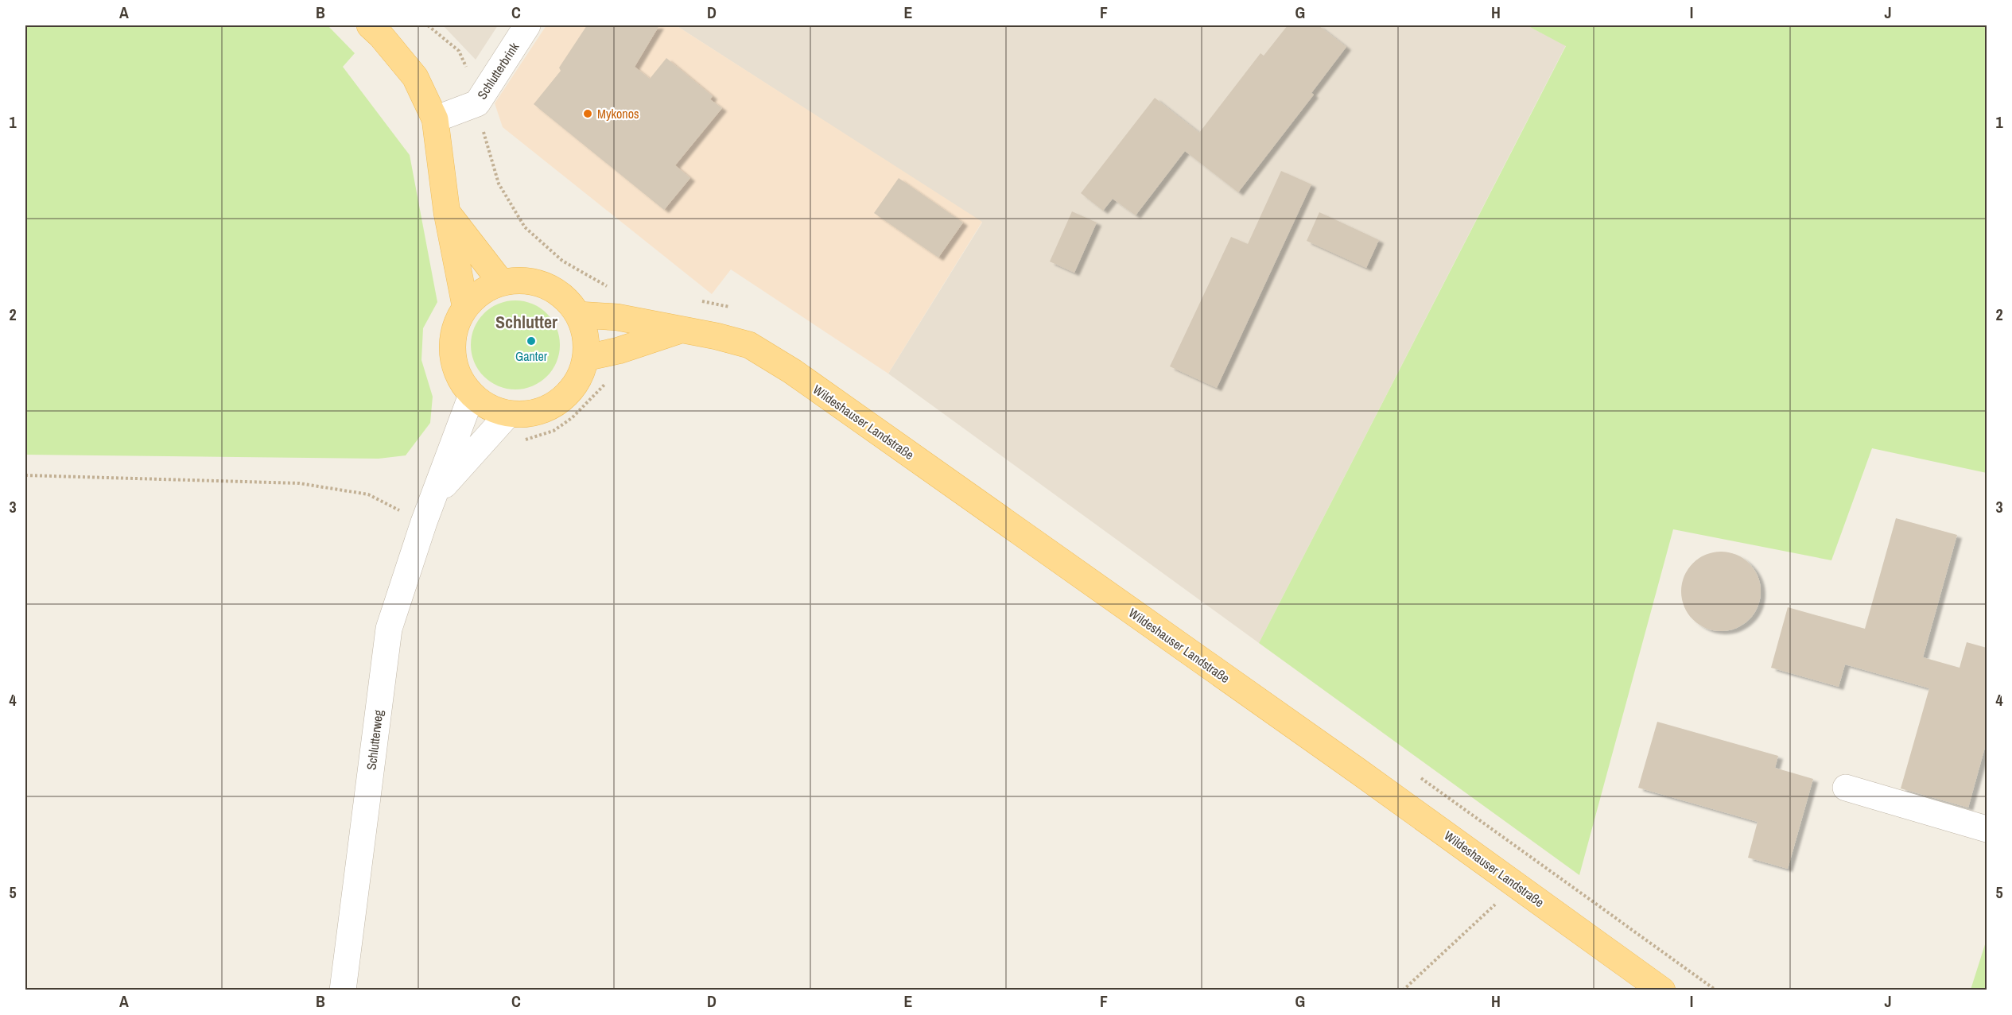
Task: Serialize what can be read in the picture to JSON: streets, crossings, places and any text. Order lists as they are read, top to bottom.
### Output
{
  "streets": {
    "main road": ["Wildeshauser Landstraße"],
    "street": ["Schlutterbrink", "Schlutterweg"]
  },
  "crossings": [
    ["Wildeshauser Landstraße", "Schlutterweg"]
  ],
  "districts": ["Schlutter"],
  "places": ["Mykonos", "Ganter"],
  "grid": {
    "columns": [
      "A",
      "B",
      "C",
      "D",
      "E",
      "F",
      "G",
      "H",
      "I",
      "J"
    ],
    "rows": [
      "1",
      "2",
      "3",
      "4",
      "5"
    ]
  }
}
